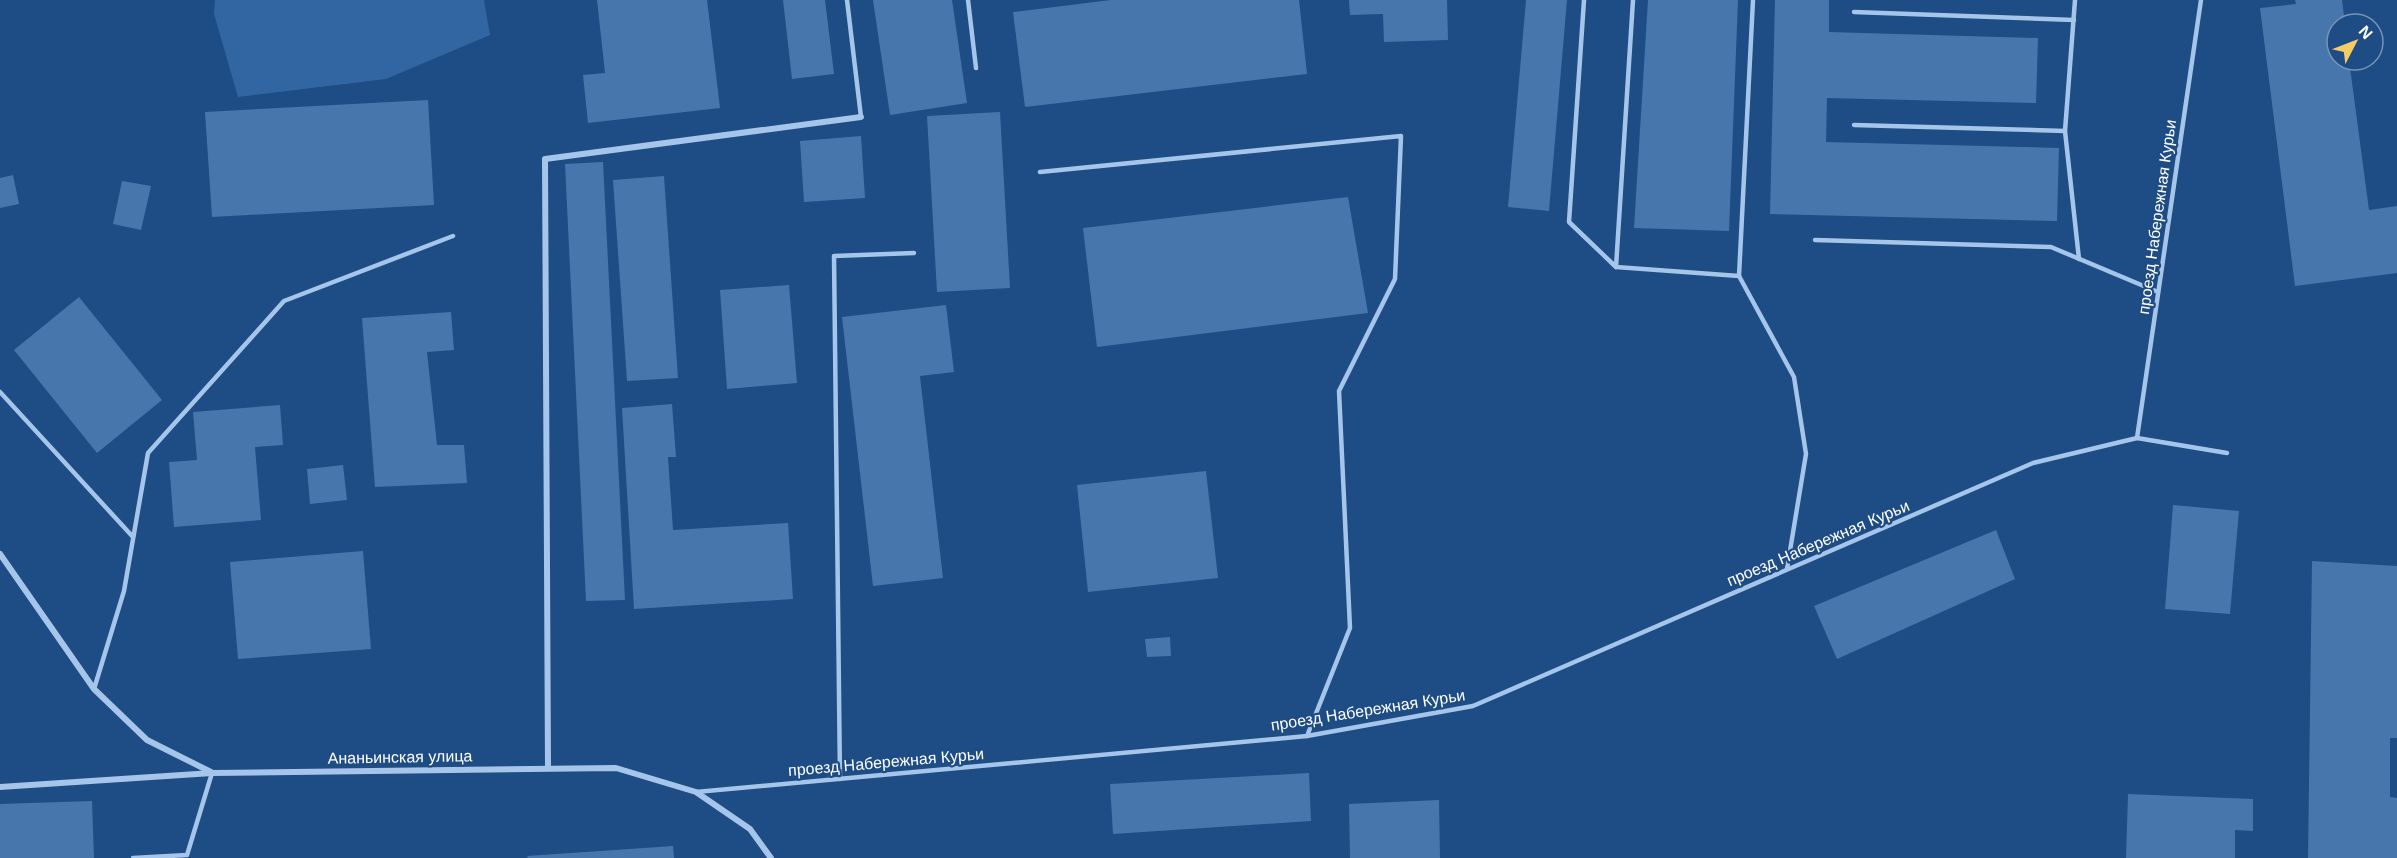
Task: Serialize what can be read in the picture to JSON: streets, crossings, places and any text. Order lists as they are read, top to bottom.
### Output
{
  "streets": {
    "street": ["Ананьинская улица"],
    "lane": ["проезд Набережная Курьи"]
  },
  "crossings": [
    ["проезд Набережная Курьи", "Ананьинская улица"]
  ],
  "north": "top right"
}
